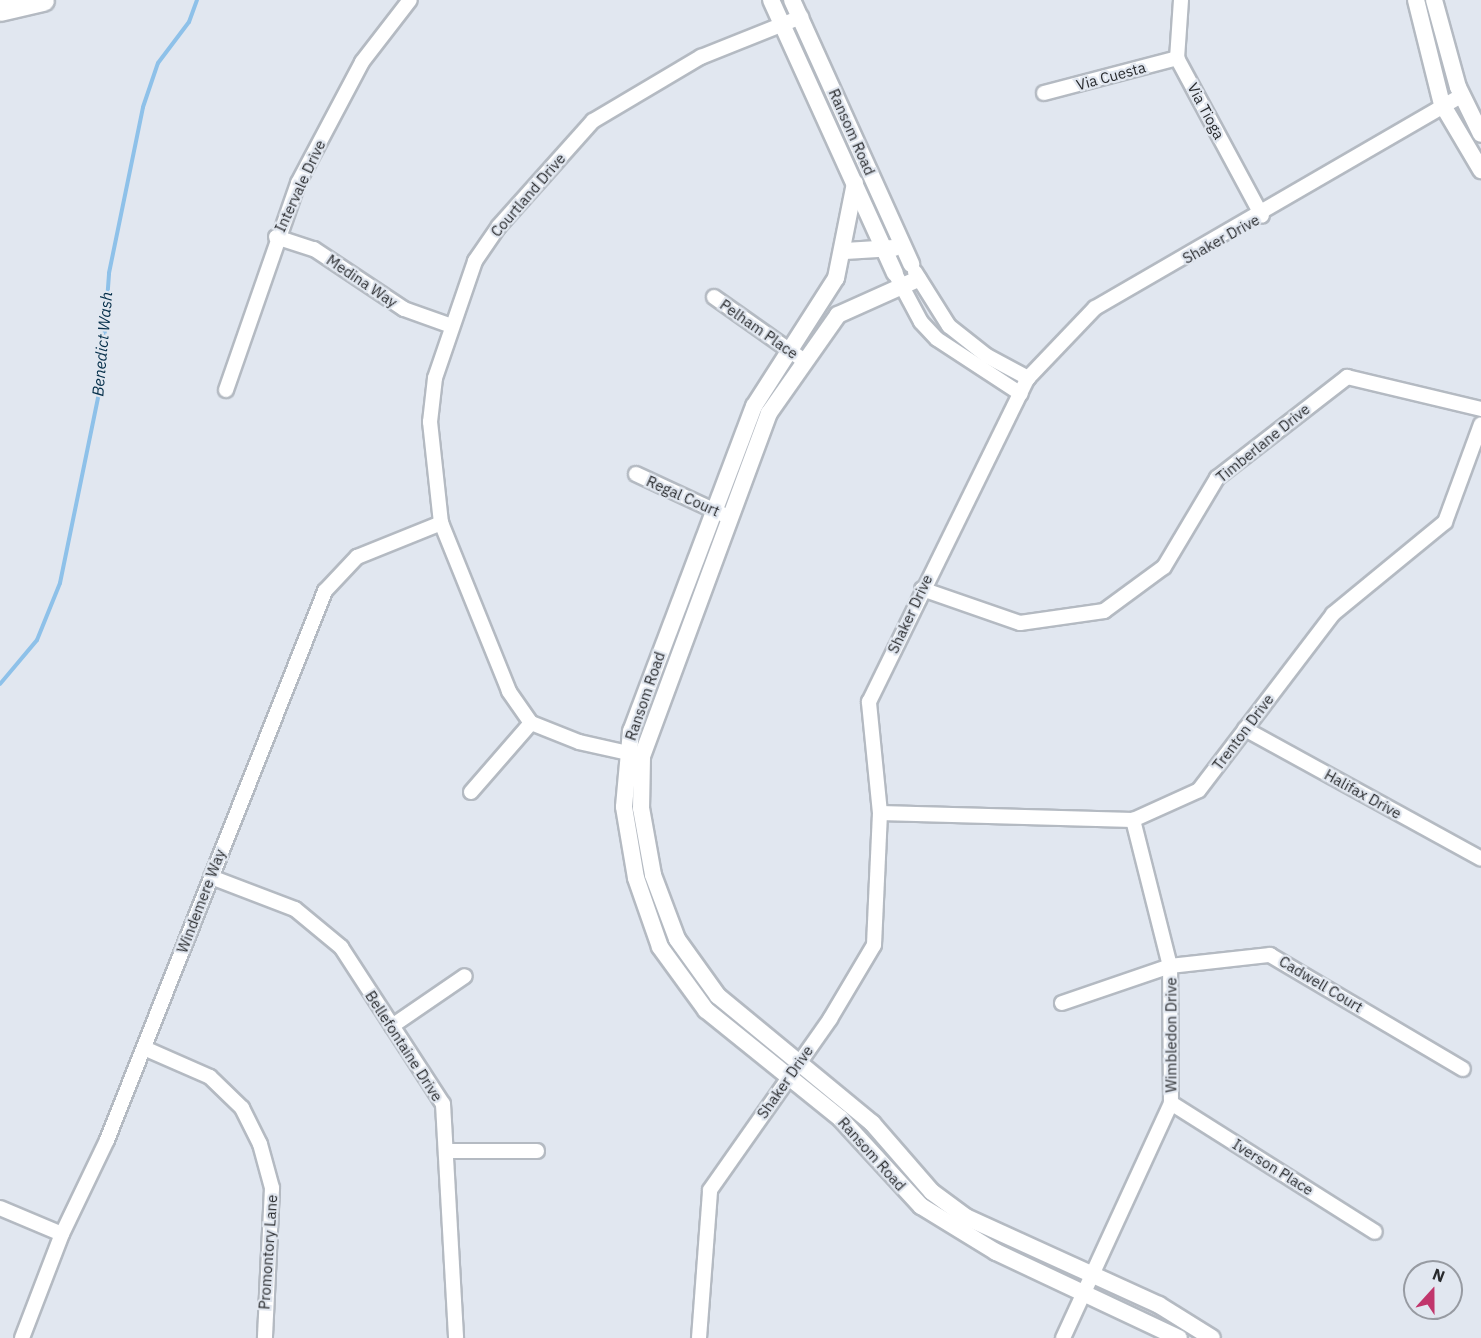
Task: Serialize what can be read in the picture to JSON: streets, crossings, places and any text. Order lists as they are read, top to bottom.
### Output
{
  "streets": {
    "street": [
      "Via Cuesta",
      "Via Tioga",
      "Ransom Road",
      "Intervale Drive",
      "Courtland Drive",
      "Shaker Drive",
      "Medina Way",
      "Pelham Place",
      "Timberlane Drive",
      "Regal Court",
      "Trenton Drive",
      "Halifax Drive",
      "Windemere Way",
      "Cadwell Court",
      "Wimbledon Drive",
      "Bellefontaine Drive",
      "Iverson Place",
      "Promontory Lane"
    ]
  },
  "crossings": [
    ["Via Cuesta", "Via Tioga"],
    ["Via Tioga", "Shaker Drive"],
    ["Ransom Road", "Courtland Drive"],
    ["Ransom Road", "Shaker Drive"],
    ["Ransom Road", "Pelham Place"],
    ["Ransom Road", "Regal Court"],
    ["Ransom Road", "Wimbledon Drive"],
    ["Intervale Drive", "Medina Way"],
    ["Courtland Drive", "Medina Way"],
    ["Courtland Drive", "Windemere Way"],
    ["Shaker Drive", "Timberlane Drive"],
    ["Shaker Drive", "Trenton Drive"],
    ["Trenton Drive", "Halifax Drive"],
    ["Trenton Drive", "Wimbledon Drive"],
    ["Windemere Way", "Bellefontaine Drive"],
    ["Windemere Way", "Promontory Lane"],
    ["Cadwell Court", "Wimbledon Drive"],
    ["Wimbledon Drive", "Iverson Place"]
  ],
  "water": ["Benedict Wash"],
  "north": "top"
}
